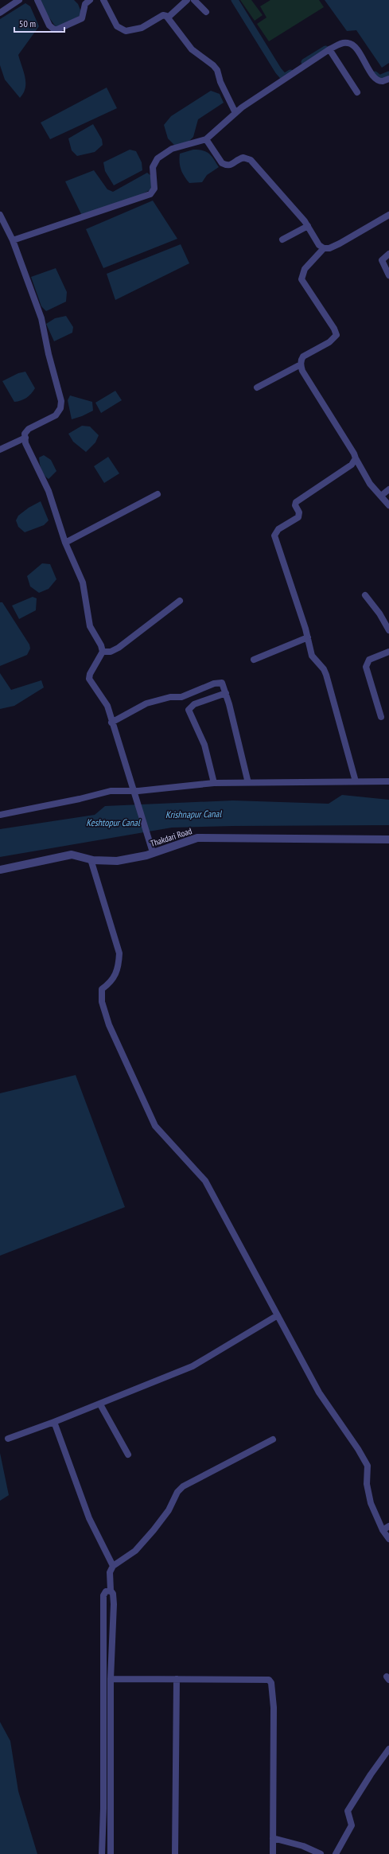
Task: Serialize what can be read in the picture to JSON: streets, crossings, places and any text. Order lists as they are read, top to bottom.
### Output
{
  "streets": {
    "street": ["Thakdari Road"]
  },
  "water": ["Krishnapur Canal", "Keshtopur Canal"],
  "scale_bar": "50 m"
}
